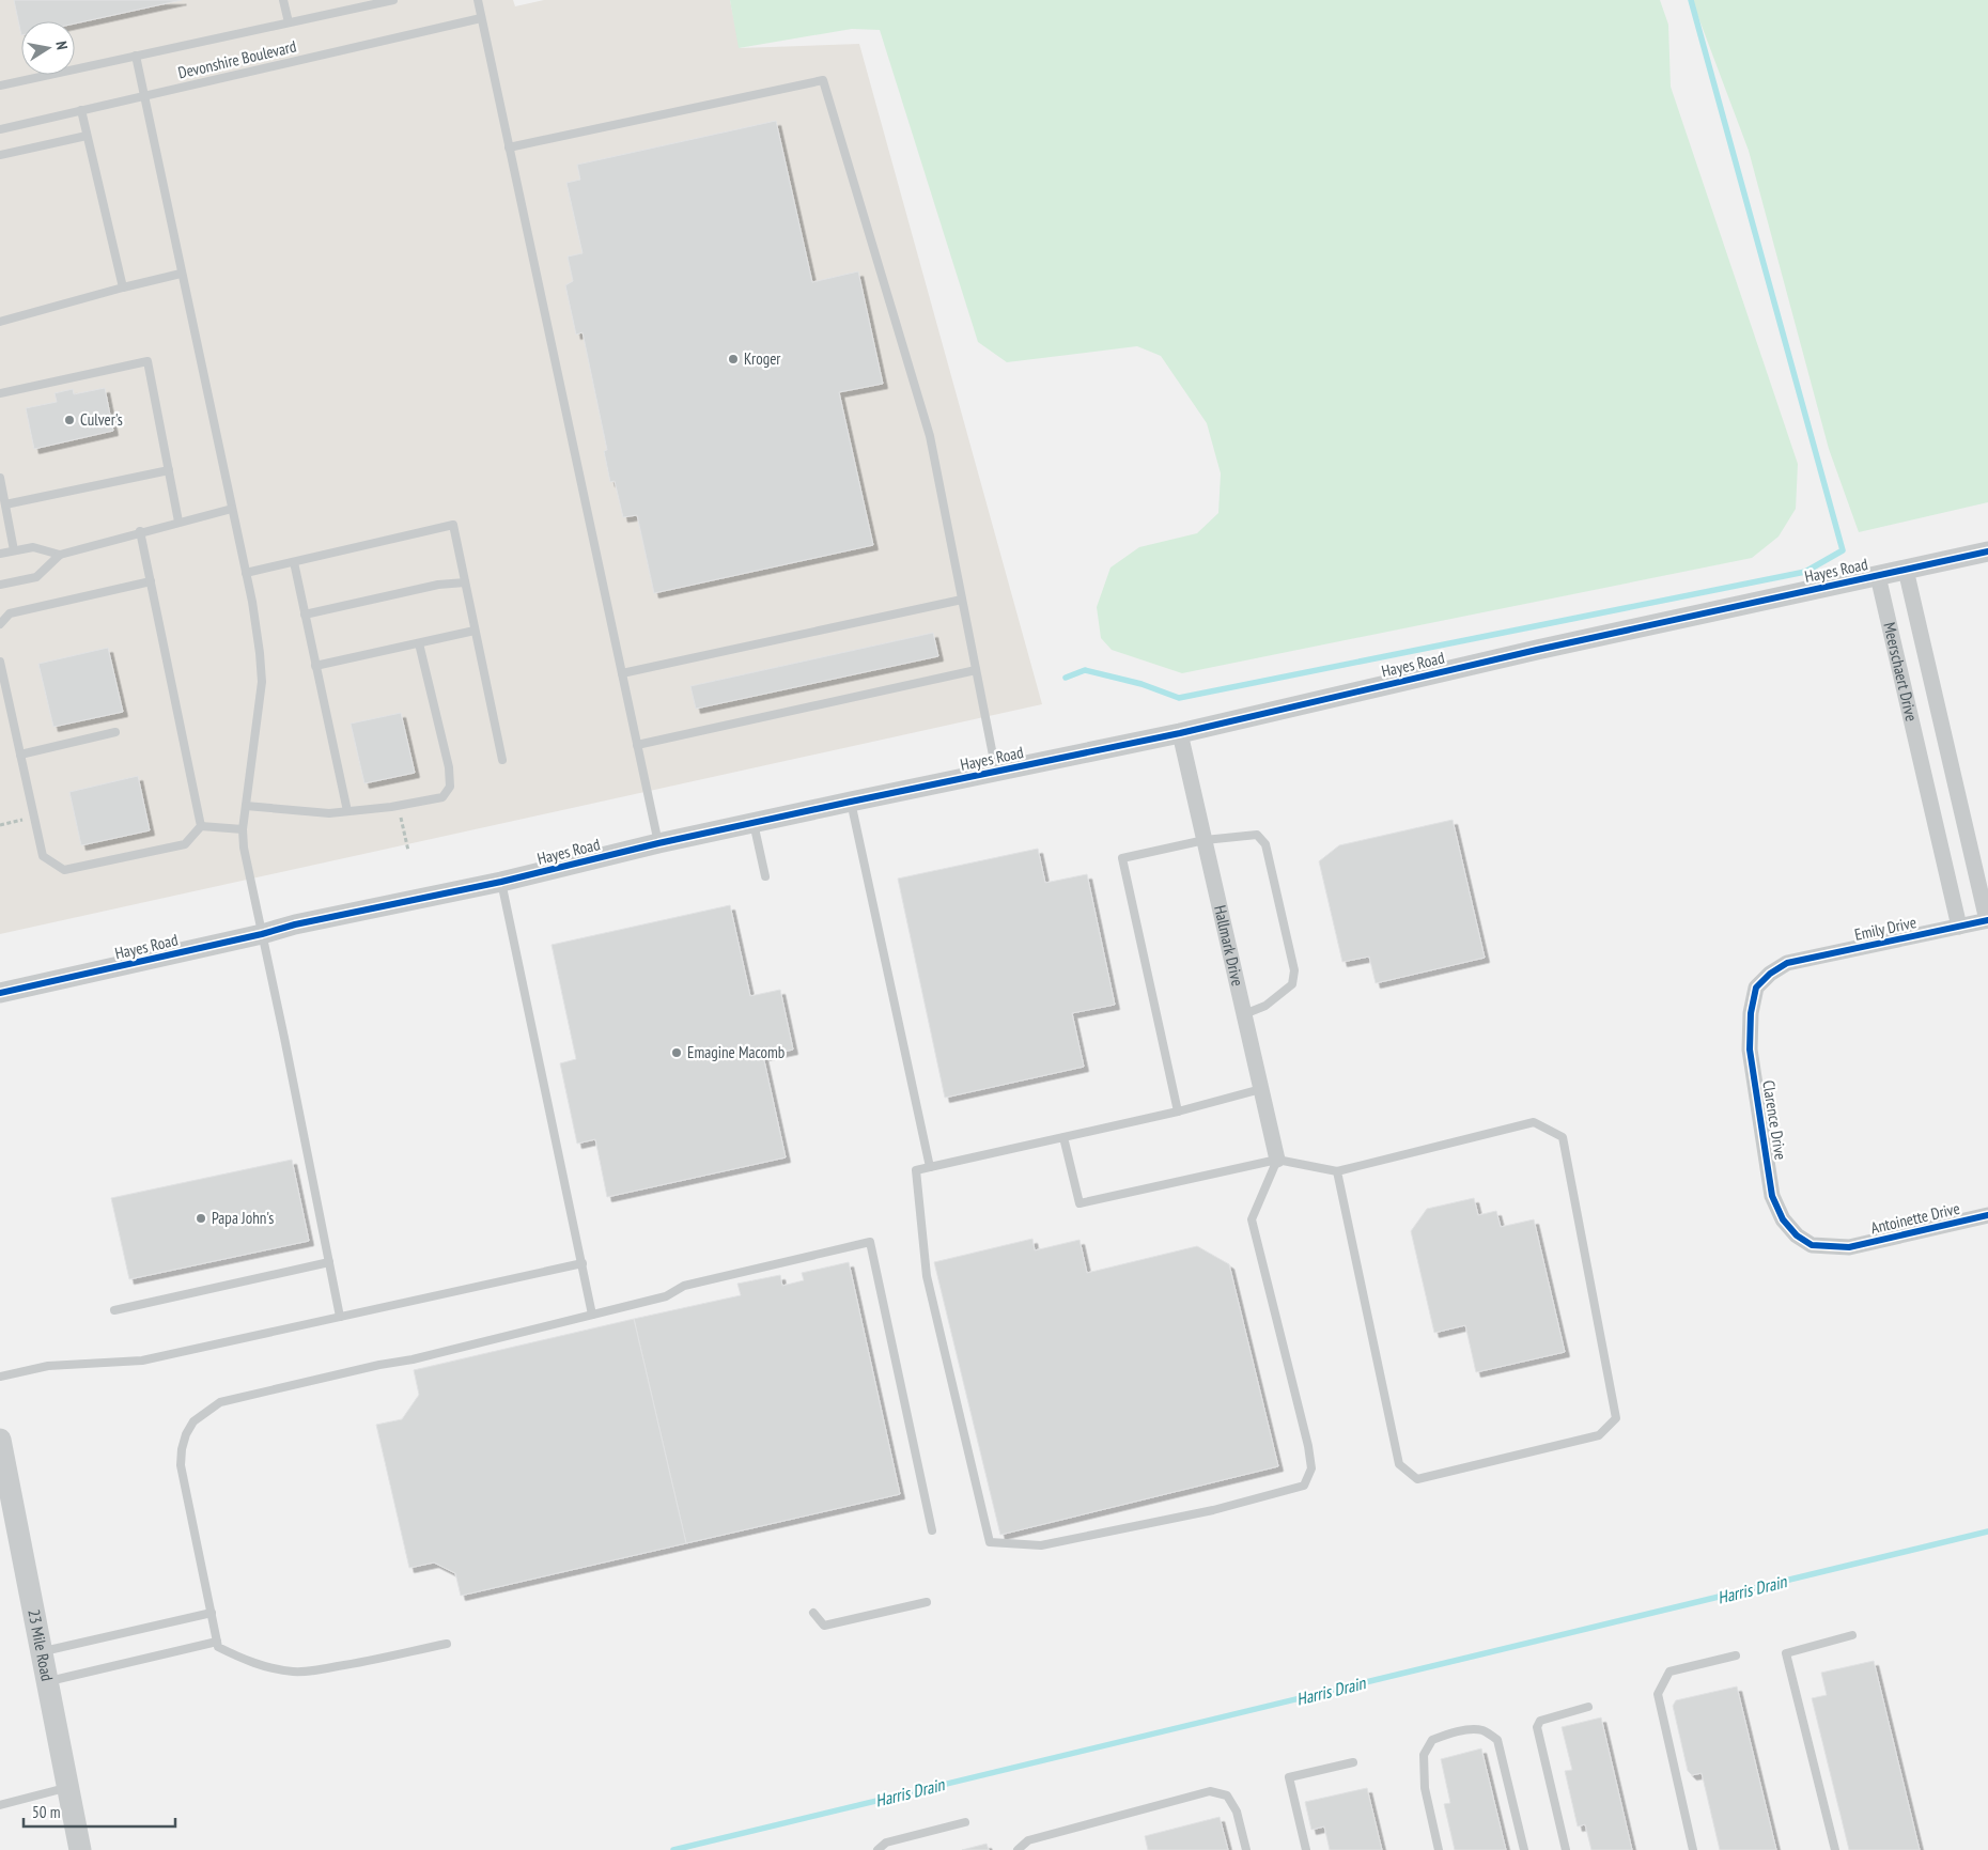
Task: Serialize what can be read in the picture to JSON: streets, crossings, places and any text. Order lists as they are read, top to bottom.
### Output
{
  "streets": {
    "main road": ["23 Mile Road"],
    "street": [
      "Hayes Road",
      "Meerschaert Drive",
      "Emily Drive",
      "Hallmark Drive",
      "Clarence Drive",
      "Antoinette Drive"
    ],
    "lane": ["Devonshire Boulevard"]
  },
  "crossings": [
    ["Hayes Road", "Meerschaert Drive"],
    ["Hayes Road", "Hallmark Drive"],
    ["Meerschaert Drive", "Emily Drive"],
    ["Emily Drive", "Clarence Drive"],
    ["Clarence Drive", "Antoinette Drive"]
  ],
  "water": ["Harris Drain"],
  "places": [
    "Kroger",
    "Culver's",
    "Emagine Macomb",
    "Papa John's"
  ],
  "scale_bar": "50 m",
  "north": "right"
}
